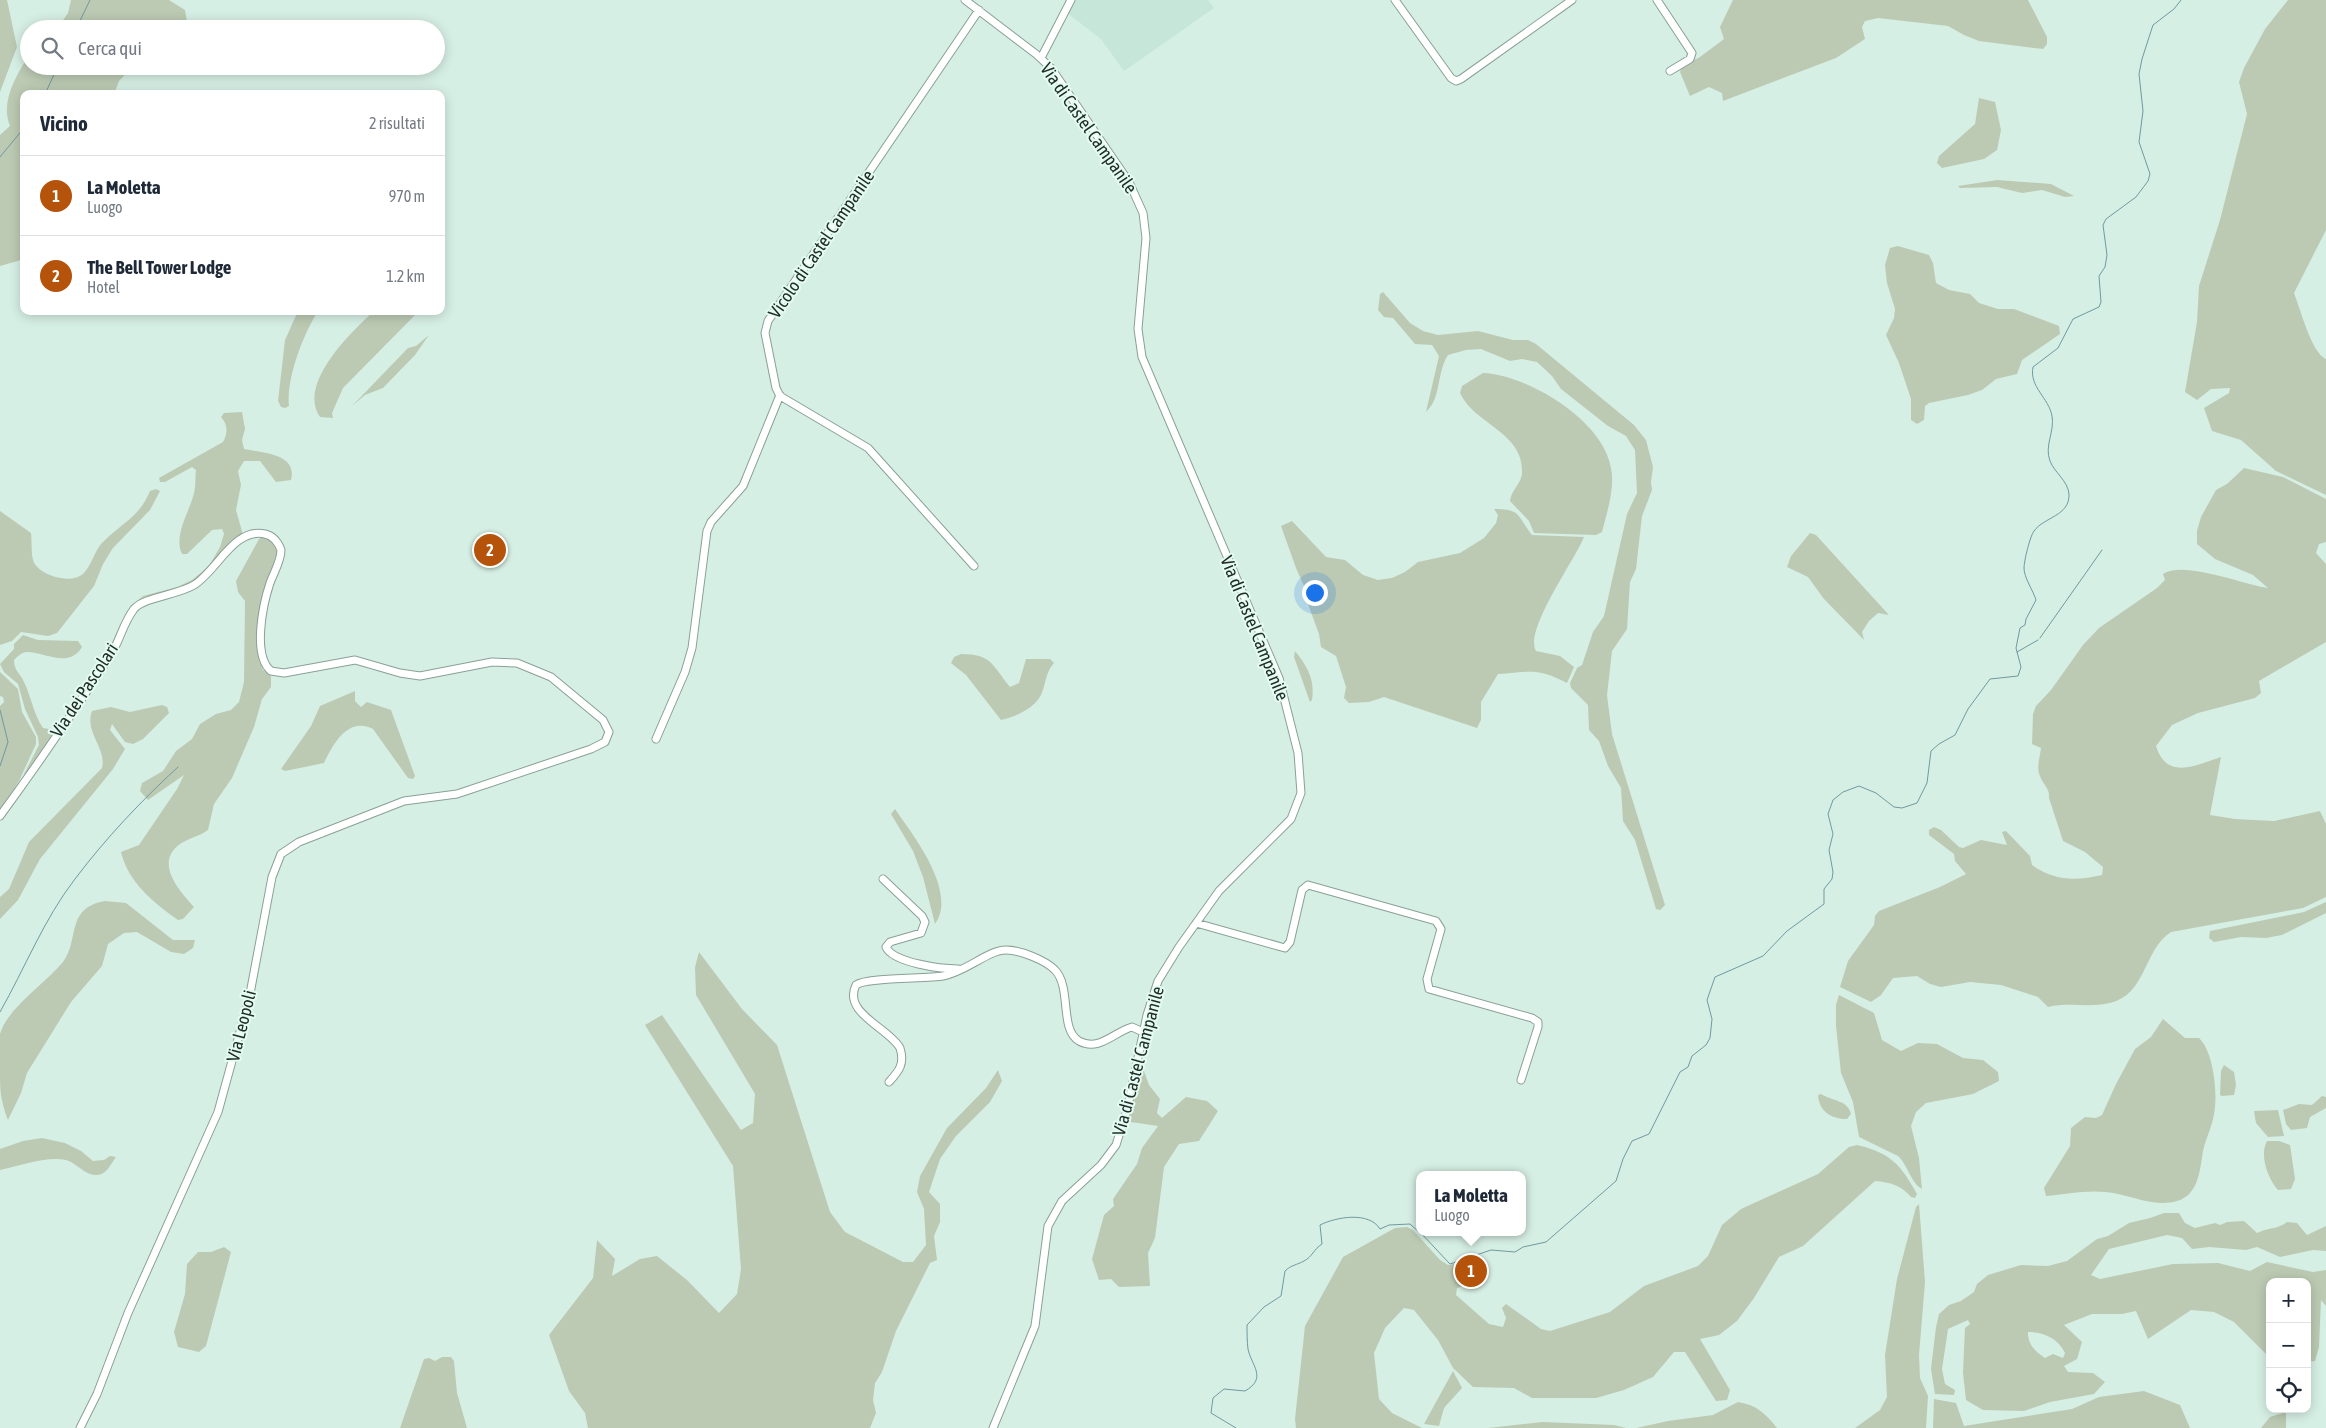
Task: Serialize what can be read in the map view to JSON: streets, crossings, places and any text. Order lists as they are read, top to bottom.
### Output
{
  "streets": {
    "street": [
      "Via di Castel Campanile",
      "Vicolo di Castel Campanile",
      "Via dei Pascolari",
      "Via Leopoli"
    ]
  },
  "crossings": [
    ["Via di Castel Campanile", "Vicolo di Castel Campanile"],
    ["Via dei Pascolari", "Via Leopoli"]
  ],
  "page": {
    "search": "Cerca qui",
    "heading": ["Vicino", "2 risultati"],
    "list": [
      {
        "mark": "1",
        "name": "La Moletta",
        "note": "Luogo",
        "value": "970 m"
      },
      {
        "mark": "2",
        "name": "The Bell Tower Lodge",
        "note": "Hotel",
        "value": "1.2 km"
      }
    ],
    "pins": ["2", "1"],
    "popup": ["La Moletta", "Luogo"],
    "map_buttons": ["+", "−"]
  }
}
